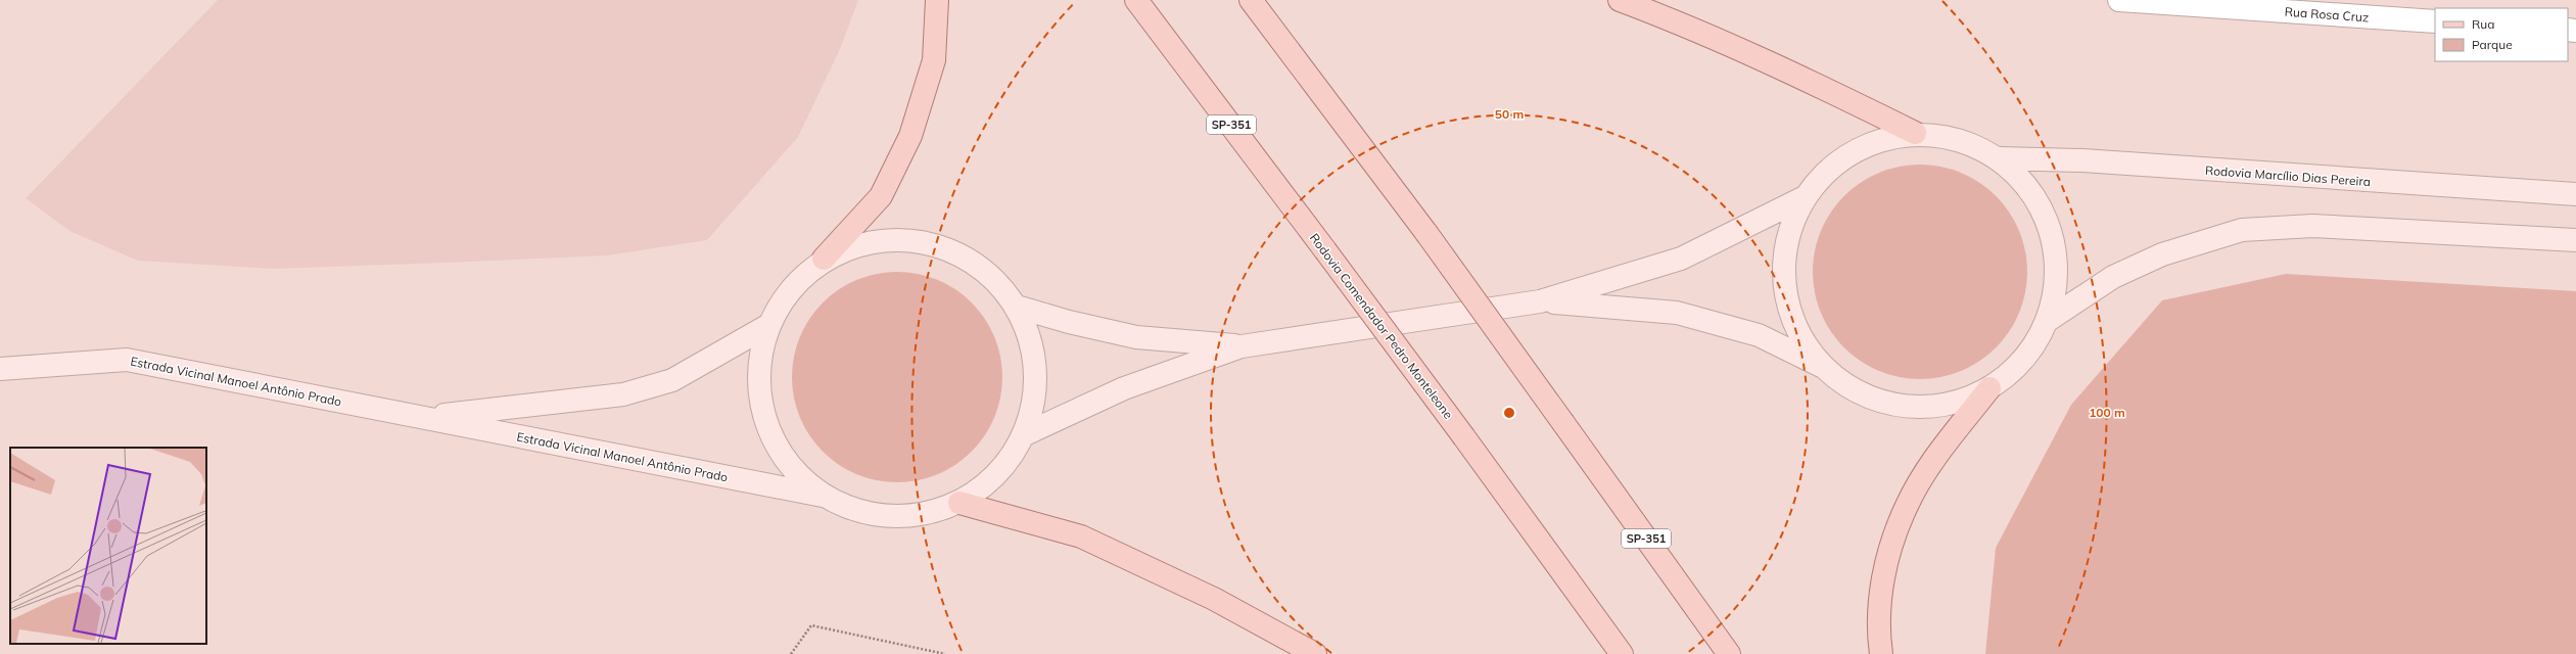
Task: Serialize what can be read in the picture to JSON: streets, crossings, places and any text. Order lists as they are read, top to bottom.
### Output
{
  "streets": {
    "main road": [
      "SP-351",
      "Rodovia Marcílio Dias Pereira",
      "Rodovia Comendador Pedro Monteleone",
      "Estrada Vicinal Manoel Antônio Prado"
    ],
    "street": ["Rua Rosa Cruz"]
  },
  "legend": ["Rua", "Parque"],
  "rings": ["50 m", "100 m"]
}
